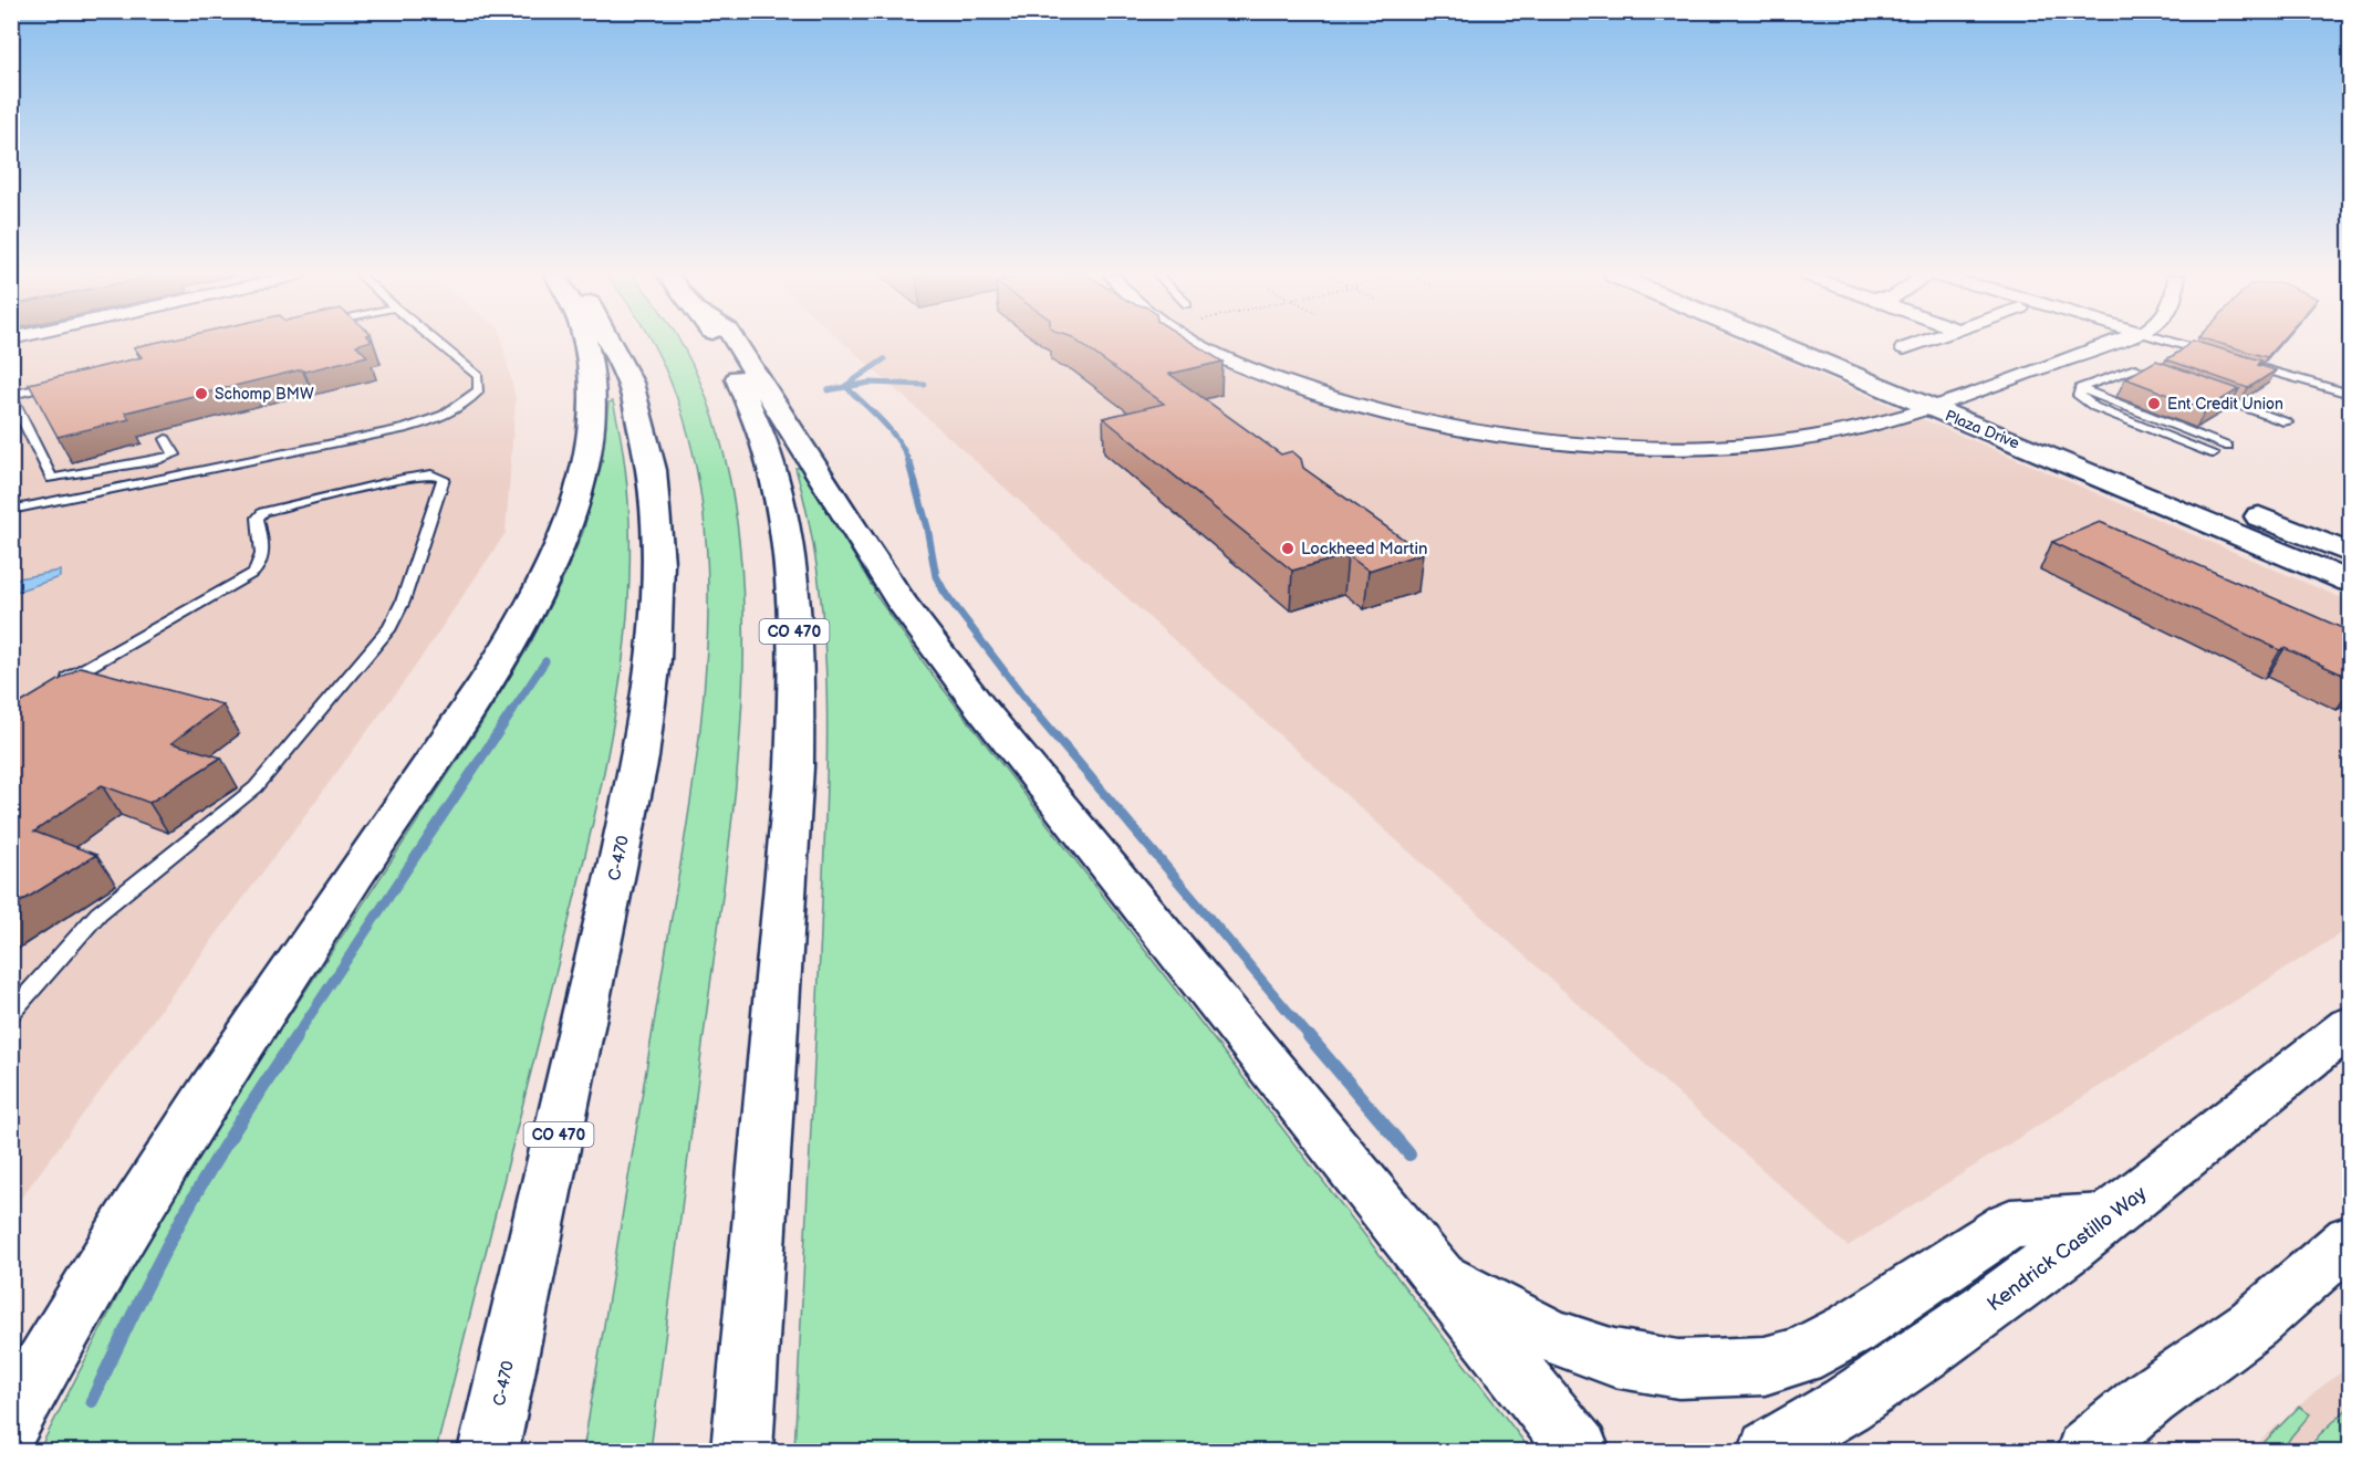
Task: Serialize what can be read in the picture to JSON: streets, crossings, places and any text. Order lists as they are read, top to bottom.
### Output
{
  "streets": {
    "main road": [
      "Plaza Drive",
      "CO 470",
      "C-470",
      "Kendrick Castillo Way"
    ]
  },
  "places": ["Schomp BMW", "Ent Credit Union", "Lockheed Martin"]
}
